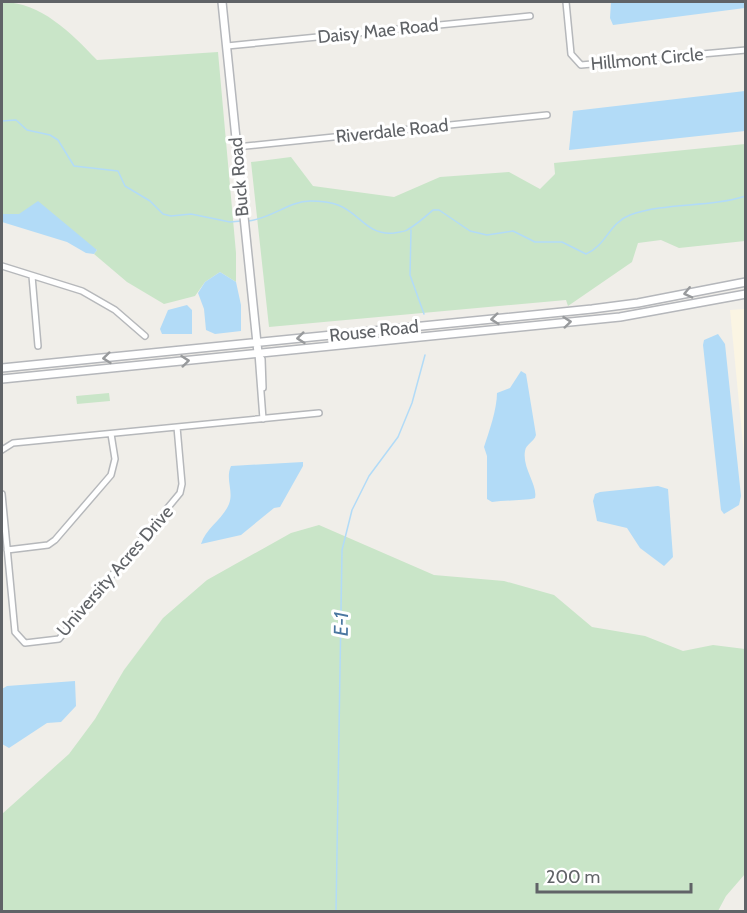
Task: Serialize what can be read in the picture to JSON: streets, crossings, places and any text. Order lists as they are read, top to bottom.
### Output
{
  "streets": {
    "street": [
      "Daisy Mae Road",
      "Hillmont Circle",
      "Riverdale Road",
      "Buck Road",
      "Rouse Road",
      "University Acres Drive"
    ]
  },
  "crossings": [
    ["Daisy Mae Road", "Buck Road"],
    ["Riverdale Road", "Buck Road"],
    ["Buck Road", "Rouse Road"]
  ],
  "water": ["E-1"],
  "scale_bar": "200 m"
}
